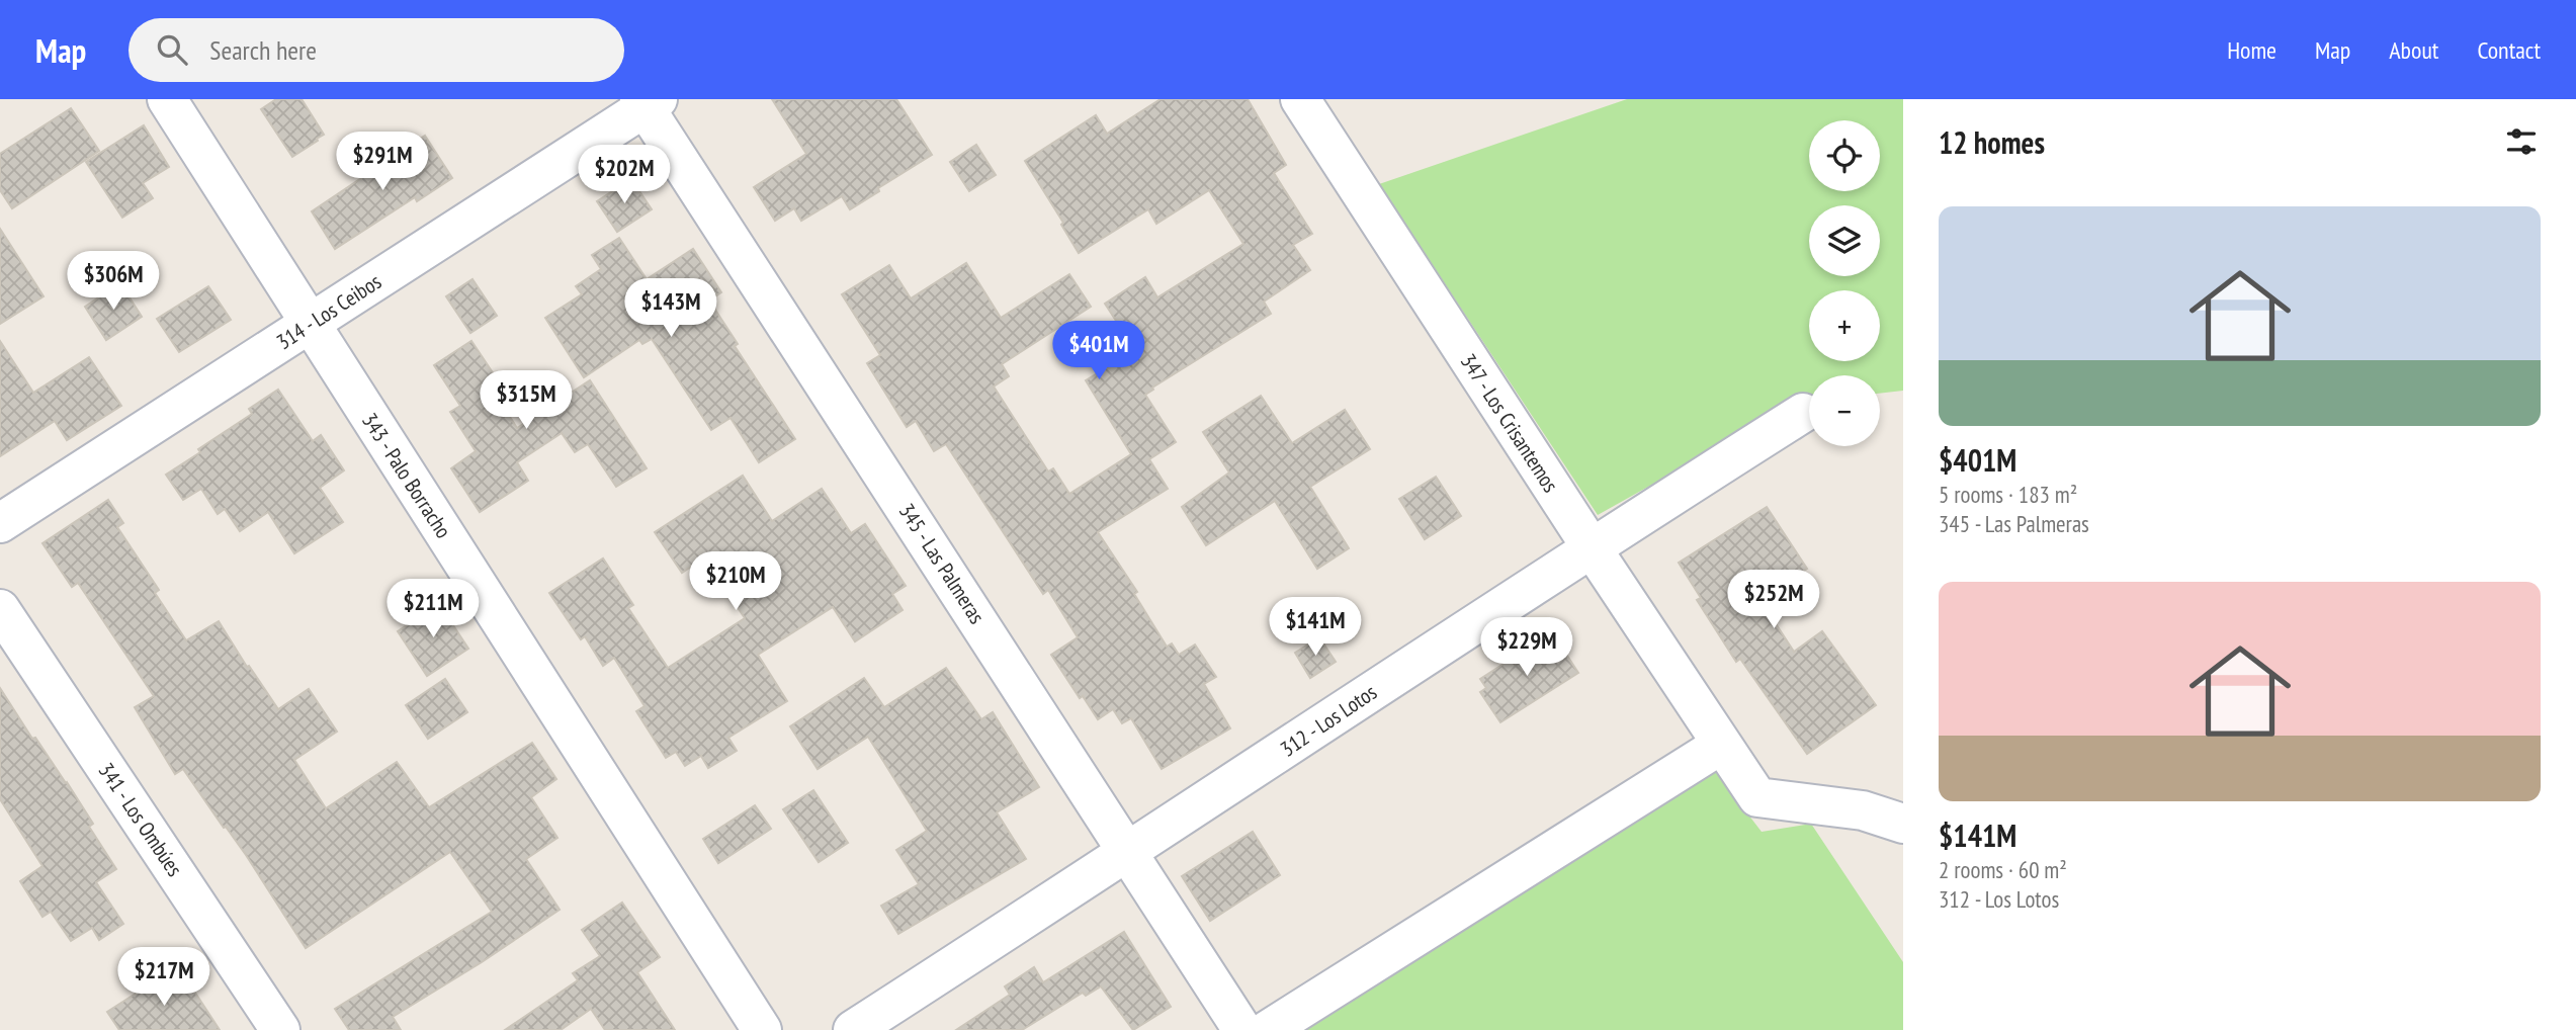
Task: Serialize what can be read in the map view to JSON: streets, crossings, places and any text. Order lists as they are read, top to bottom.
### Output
{
  "streets": {
    "street": [
      "314 - Los Ceibos",
      "347 - Los Crisantemos",
      "343 - Palo Borracho",
      "345 - Las Palmeras",
      "312 - Los Lotos",
      "341 - Los Ombúes"
    ]
  },
  "crossings": [
    ["314 - Los Ceibos", "343 - Palo Borracho"],
    ["314 - Los Ceibos", "345 - Las Palmeras"],
    ["347 - Los Crisantemos", "312 - Los Lotos"],
    ["345 - Las Palmeras", "312 - Los Lotos"]
  ],
  "page": {
    "header": "Map",
    "search": "Search here",
    "nav": [
      "Home",
      "Map",
      "About",
      "Contact"
    ],
    "heading": "12 homes",
    "map_buttons": ["+", "−"],
    "price": [
      "$291M",
      "$202M",
      "$306M",
      "$143M",
      "$401M",
      "$315M",
      "$210M",
      "$252M",
      "$211M",
      "$141M",
      "$229M",
      "$217M"
    ],
    "list": [
      {
        "name": "$401M",
        "note": "5 rooms · 183 m² · 345 - Las Palmeras"
      },
      {
        "name": "$141M",
        "note": "2 rooms · 60 m² · 312 - Los Lotos"
      }
    ]
  }
}
